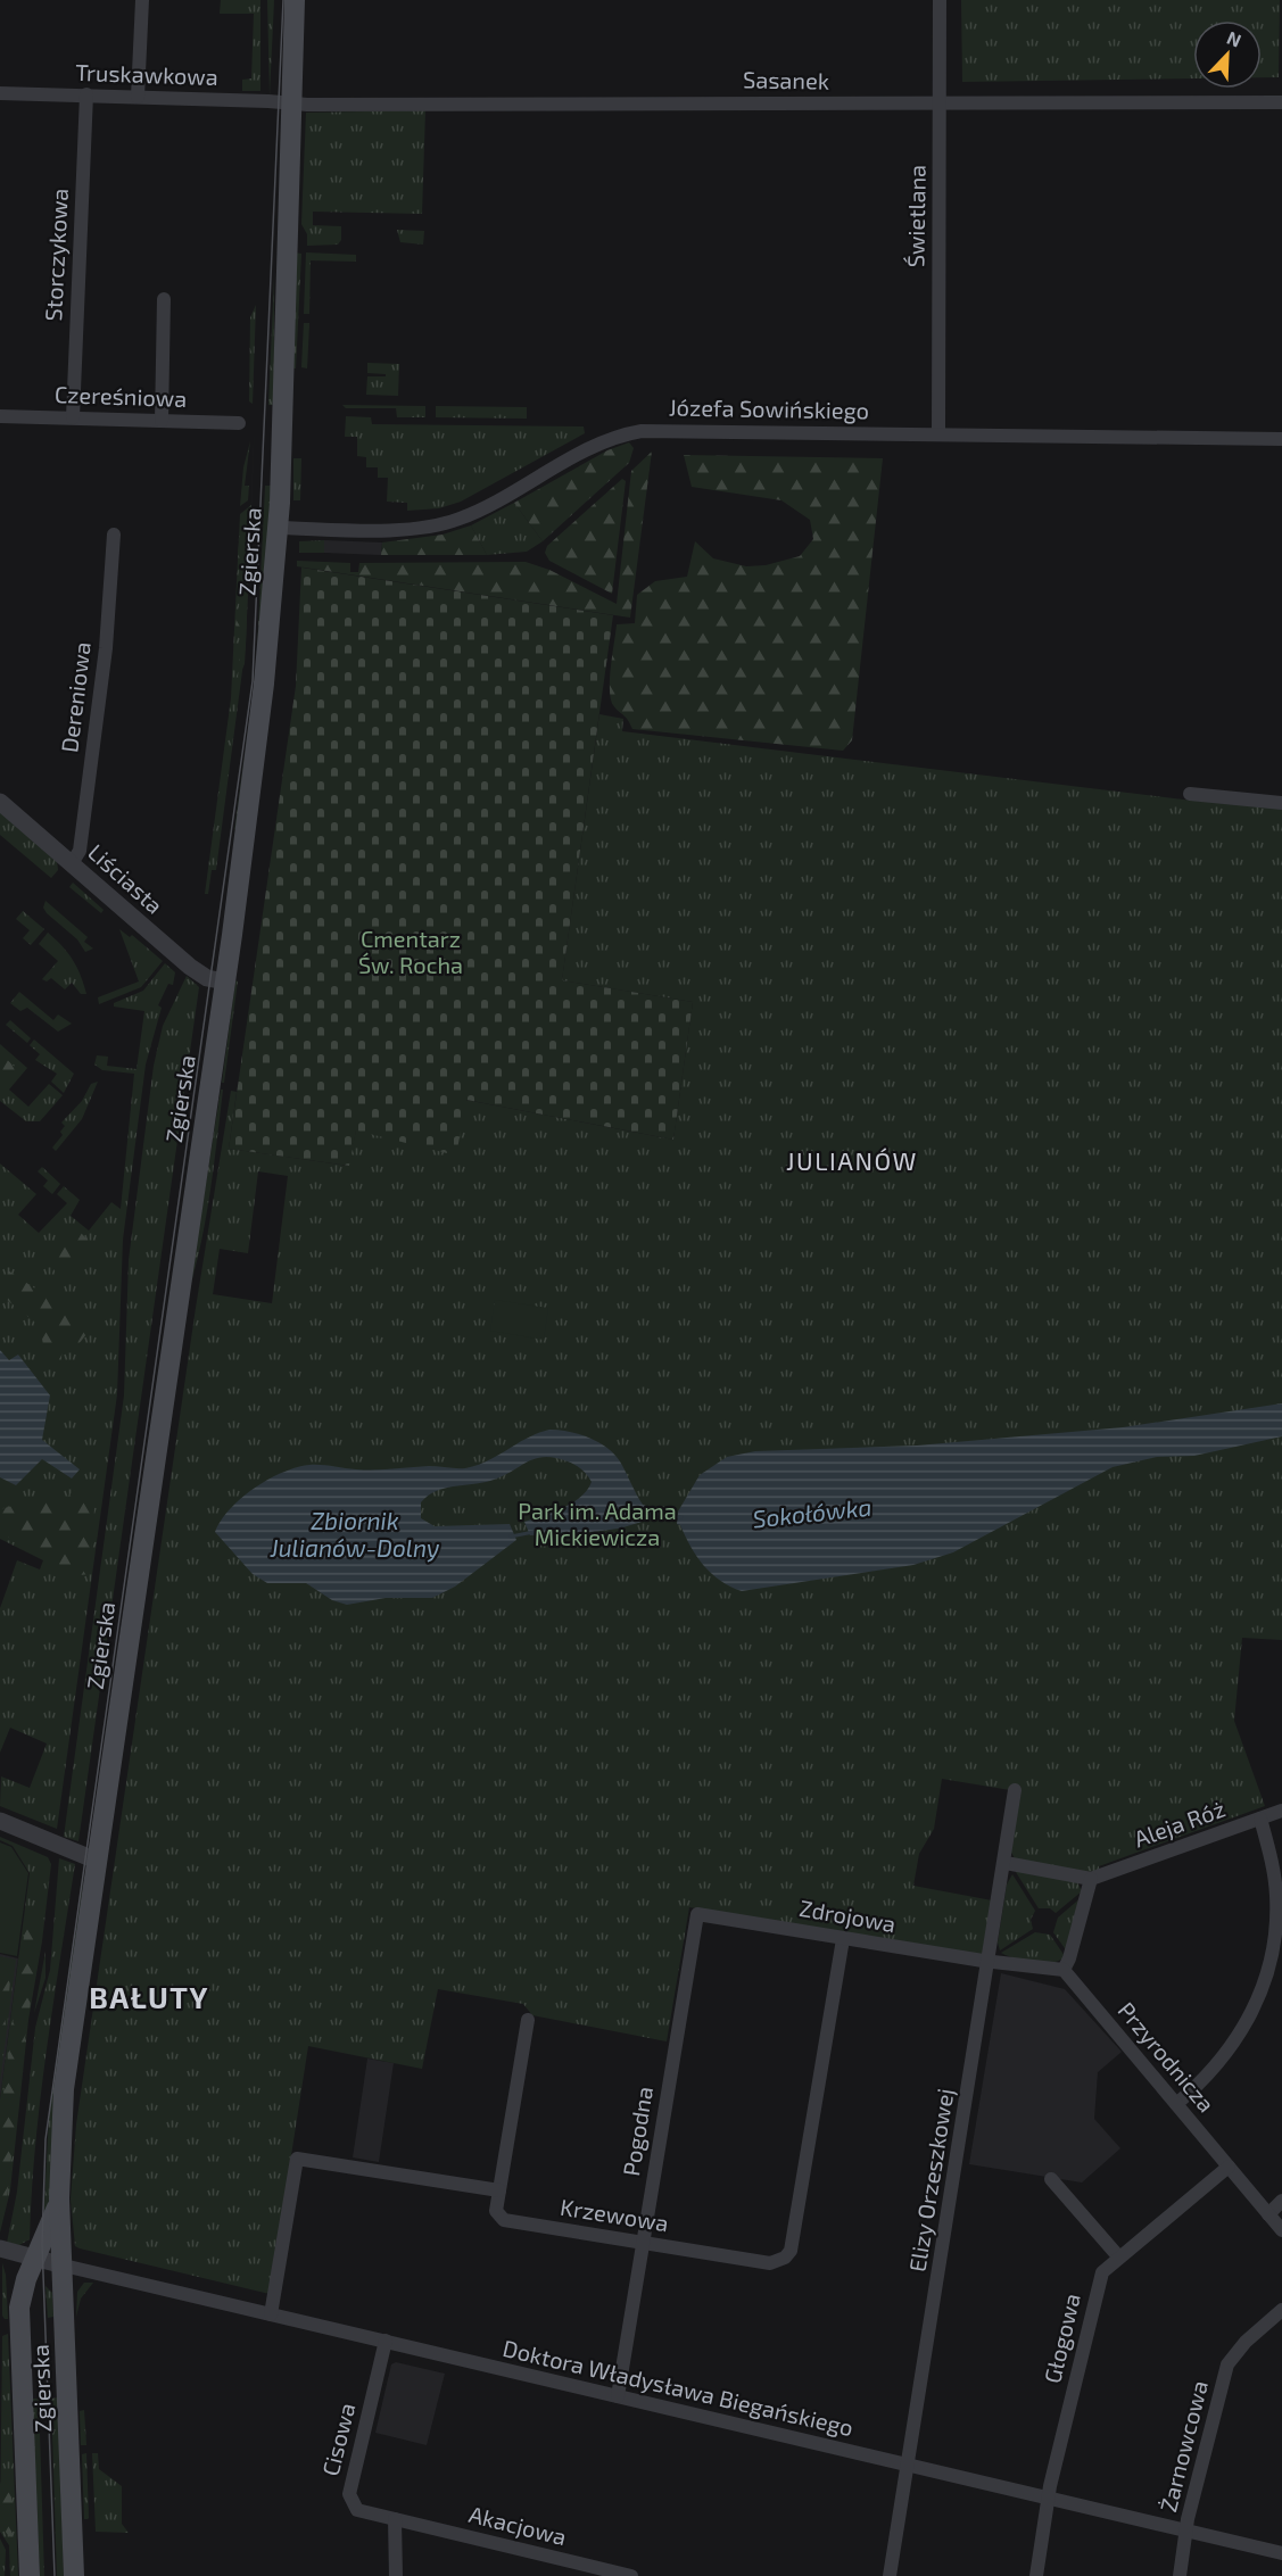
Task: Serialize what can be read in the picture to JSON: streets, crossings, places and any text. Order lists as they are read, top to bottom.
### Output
{
  "streets": {
    "main road": ["Zgierska"],
    "street": [
      "Truskawkowa",
      "Sasanek",
      "Świetlana",
      "Storczykowa",
      "Czereśniowa",
      "Józefa Sowińskiego",
      "Dereniowa",
      "Liściasta",
      "Aleja Róż",
      "Zdrojowa",
      "Przyrodnicza",
      "Pogodna",
      "Elizy Orzeszkowej",
      "Krzewowa",
      "Głogowa",
      "Doktora Władysława Biegańskiego",
      "Cisowa",
      "Żarnowcowa",
      "Akacjowa"
    ]
  },
  "crossings": [
    ["Truskawkowa", "Sasanek"],
    ["Truskawkowa", "Storczykowa"],
    ["Truskawkowa", "Zgierska"],
    ["Sasanek", "Świetlana"],
    ["Sasanek", "Zgierska"],
    ["Świetlana", "Józefa Sowińskiego"],
    ["Storczykowa", "Czereśniowa"],
    ["Józefa Sowińskiego", "Zgierska"],
    ["Zgierska", "Liściasta"],
    ["Zgierska", "Doktora Władysława Biegańskiego"],
    ["Dereniowa", "Liściasta"],
    ["Zdrojowa", "Pogodna"],
    ["Zdrojowa", "Elizy Orzeszkowej"],
    ["Zdrojowa", "Krzewowa"],
    ["Przyrodnicza", "Głogowa"],
    ["Pogodna", "Krzewowa"],
    ["Pogodna", "Doktora Władysława Biegańskiego"],
    ["Elizy Orzeszkowej", "Doktora Władysława Biegańskiego"],
    ["Głogowa", "Doktora Władysława Biegańskiego"],
    ["Doktora Władysława Biegańskiego", "Cisowa"],
    ["Doktora Władysława Biegańskiego", "Żarnowcowa"],
    ["Cisowa", "Akacjowa"]
  ],
  "districts": ["JULIANÓW", "BAŁUTY"],
  "water": ["Sokołówka", "Zbiornik Julianów-Dolny"],
  "parks": ["Cmentarz Św. Rocha", "Park im. Adama Mickiewicza"],
  "north": "top right"
}
